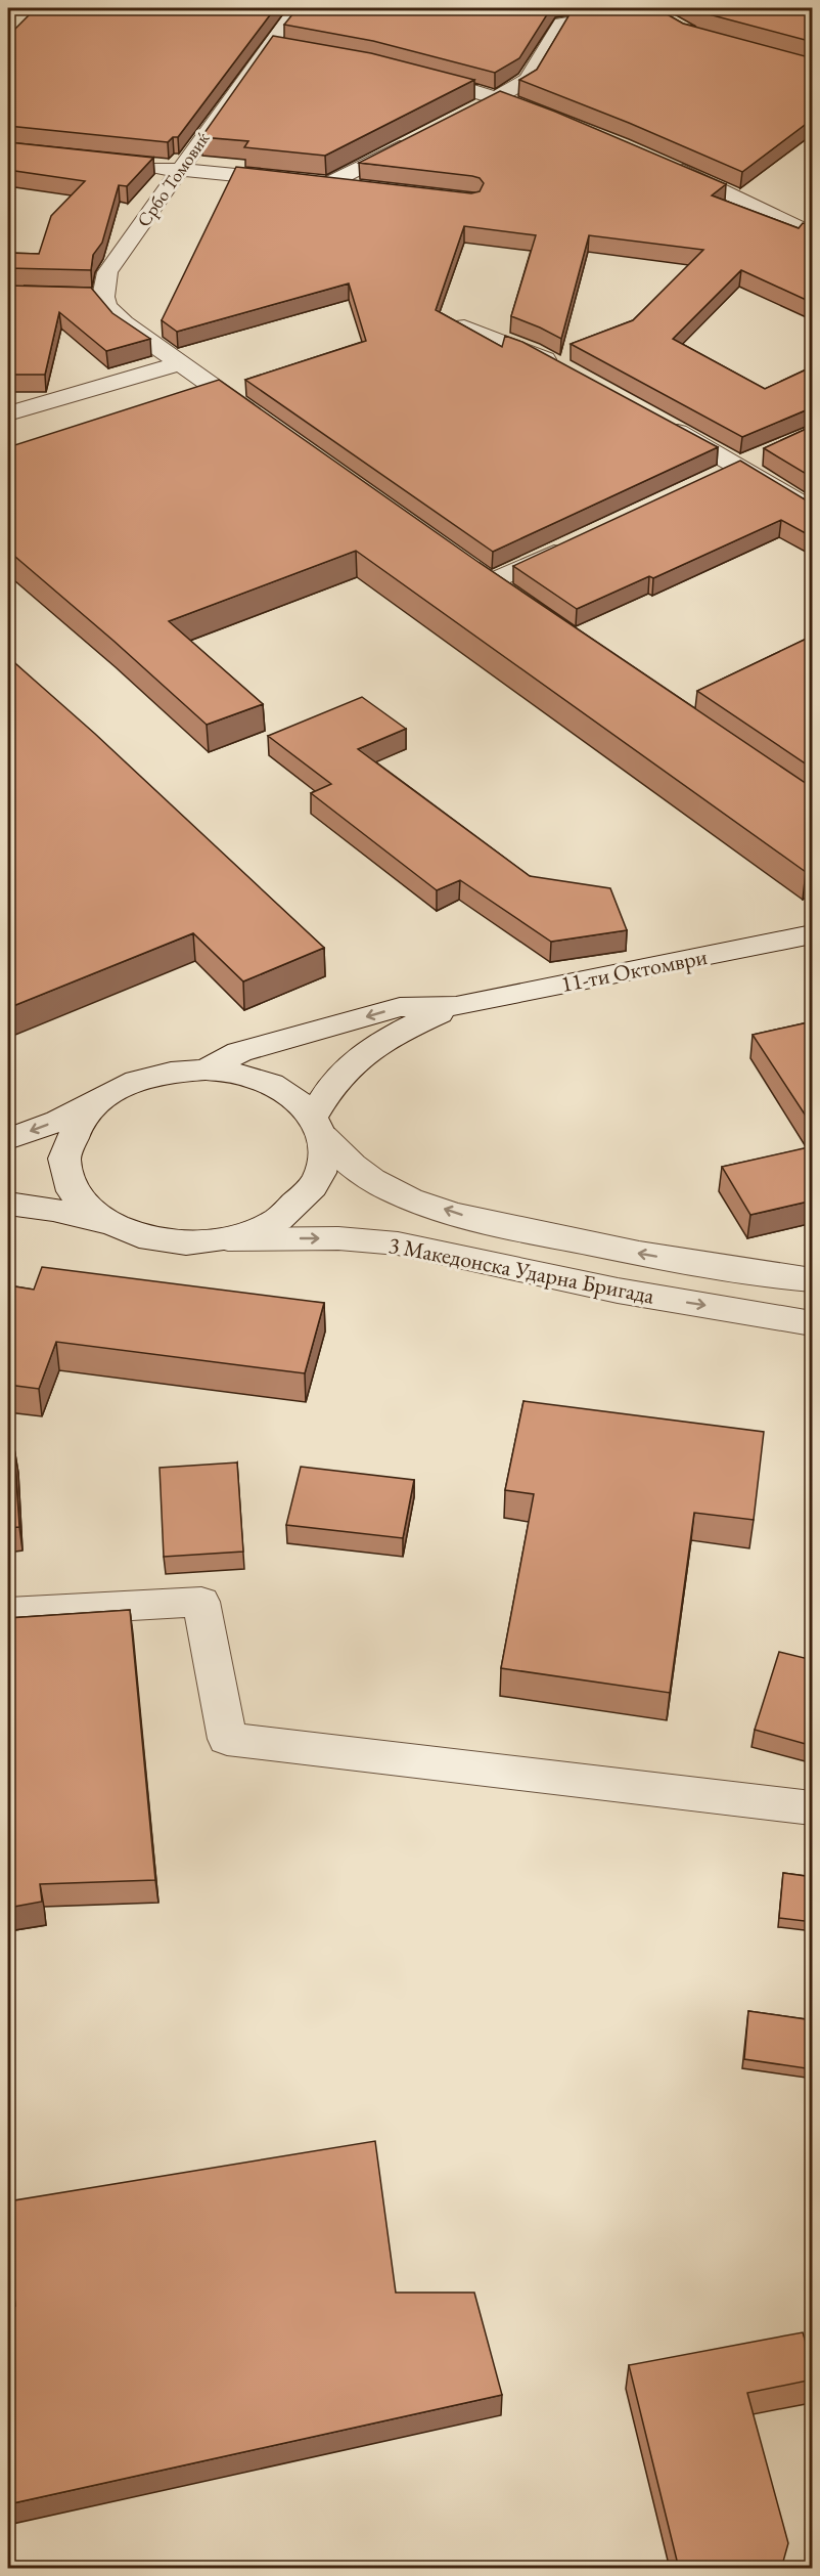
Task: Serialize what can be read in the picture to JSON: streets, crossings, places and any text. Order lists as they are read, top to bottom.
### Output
{
  "streets": {
    "street": ["Србо Томовиќ", "11-ти Октомври", "3 Македонска Ударна Бригада"]
  }
}
